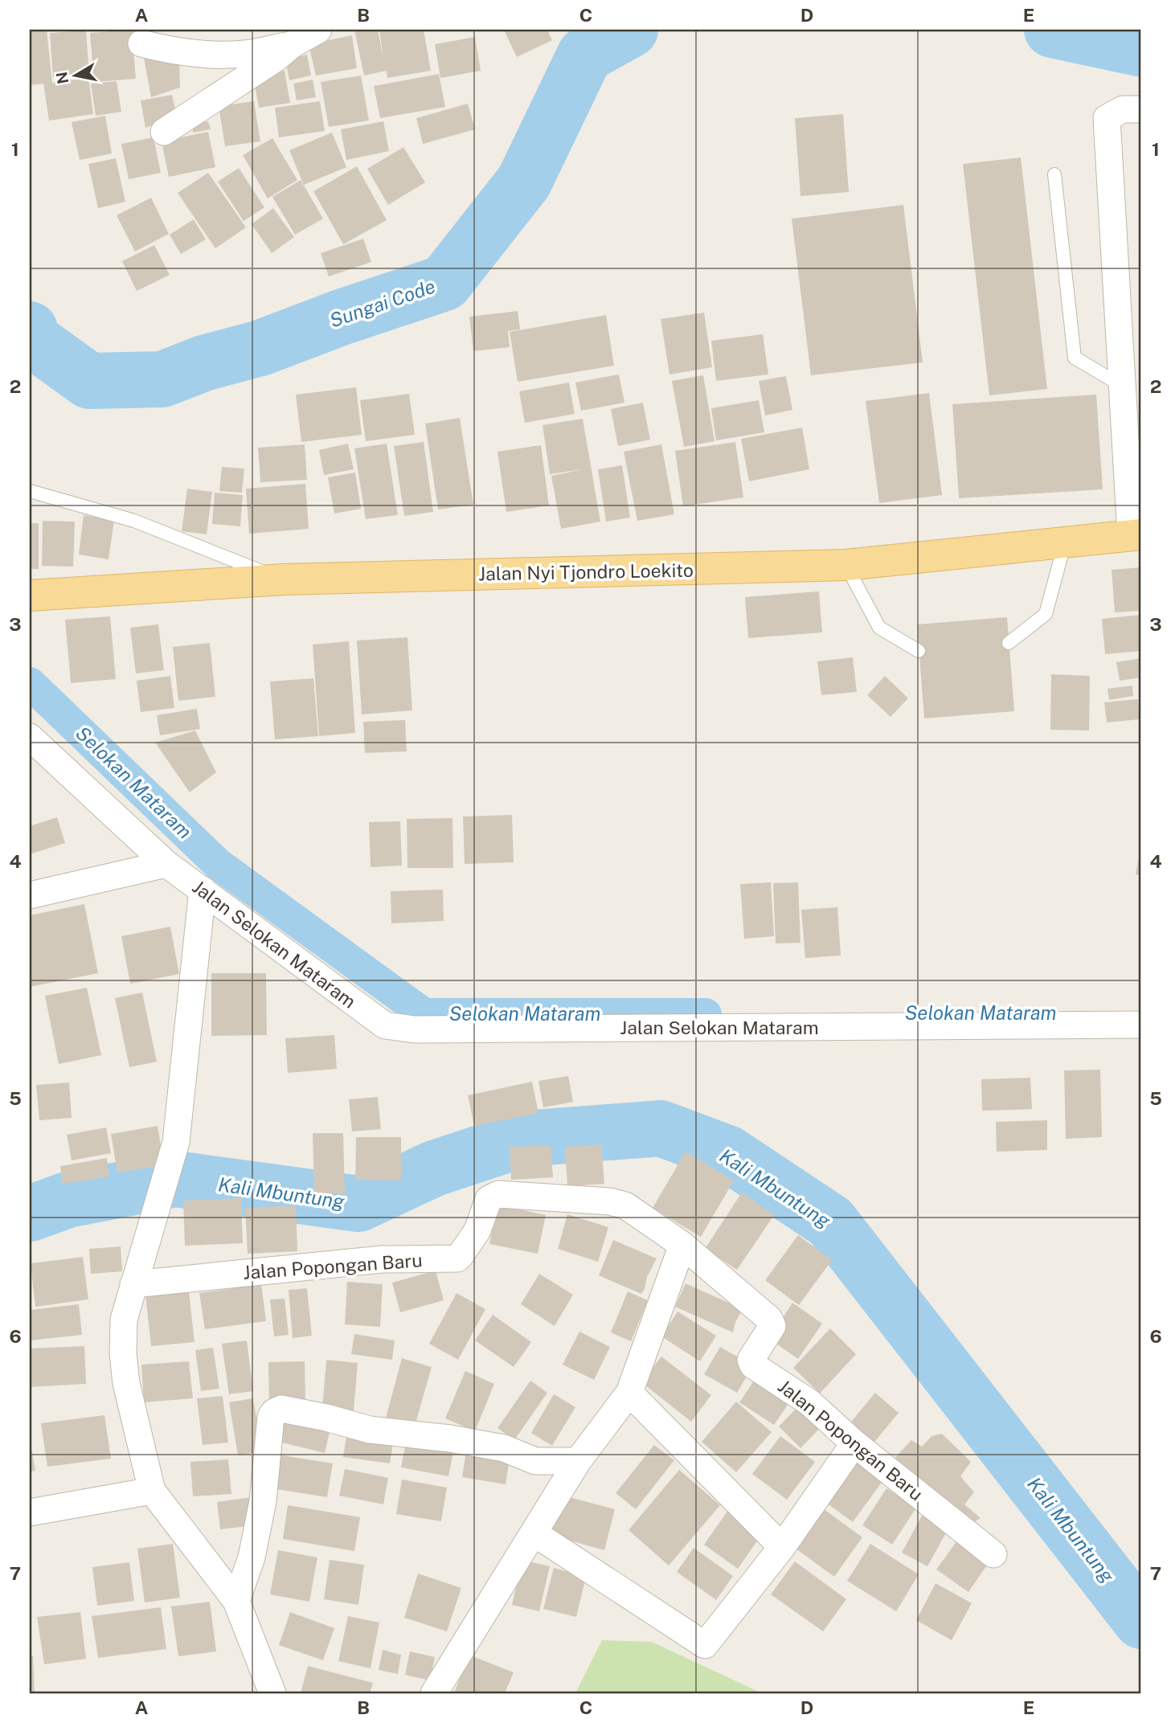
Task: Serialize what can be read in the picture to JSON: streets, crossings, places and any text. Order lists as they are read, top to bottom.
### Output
{
  "streets": {
    "main road": ["Jalan Nyi Tjondro Loekito"],
    "street": ["Jalan Selokan Mataram", "Jalan Popongan Baru"]
  },
  "water": ["Sungai Code", "Selokan Mataram", "Kali Mbuntung"],
  "north": "left",
  "grid": {
    "columns": [
      "A",
      "B",
      "C",
      "D",
      "E"
    ],
    "rows": [
      "1",
      "2",
      "3",
      "4",
      "5",
      "6",
      "7"
    ]
  }
}
